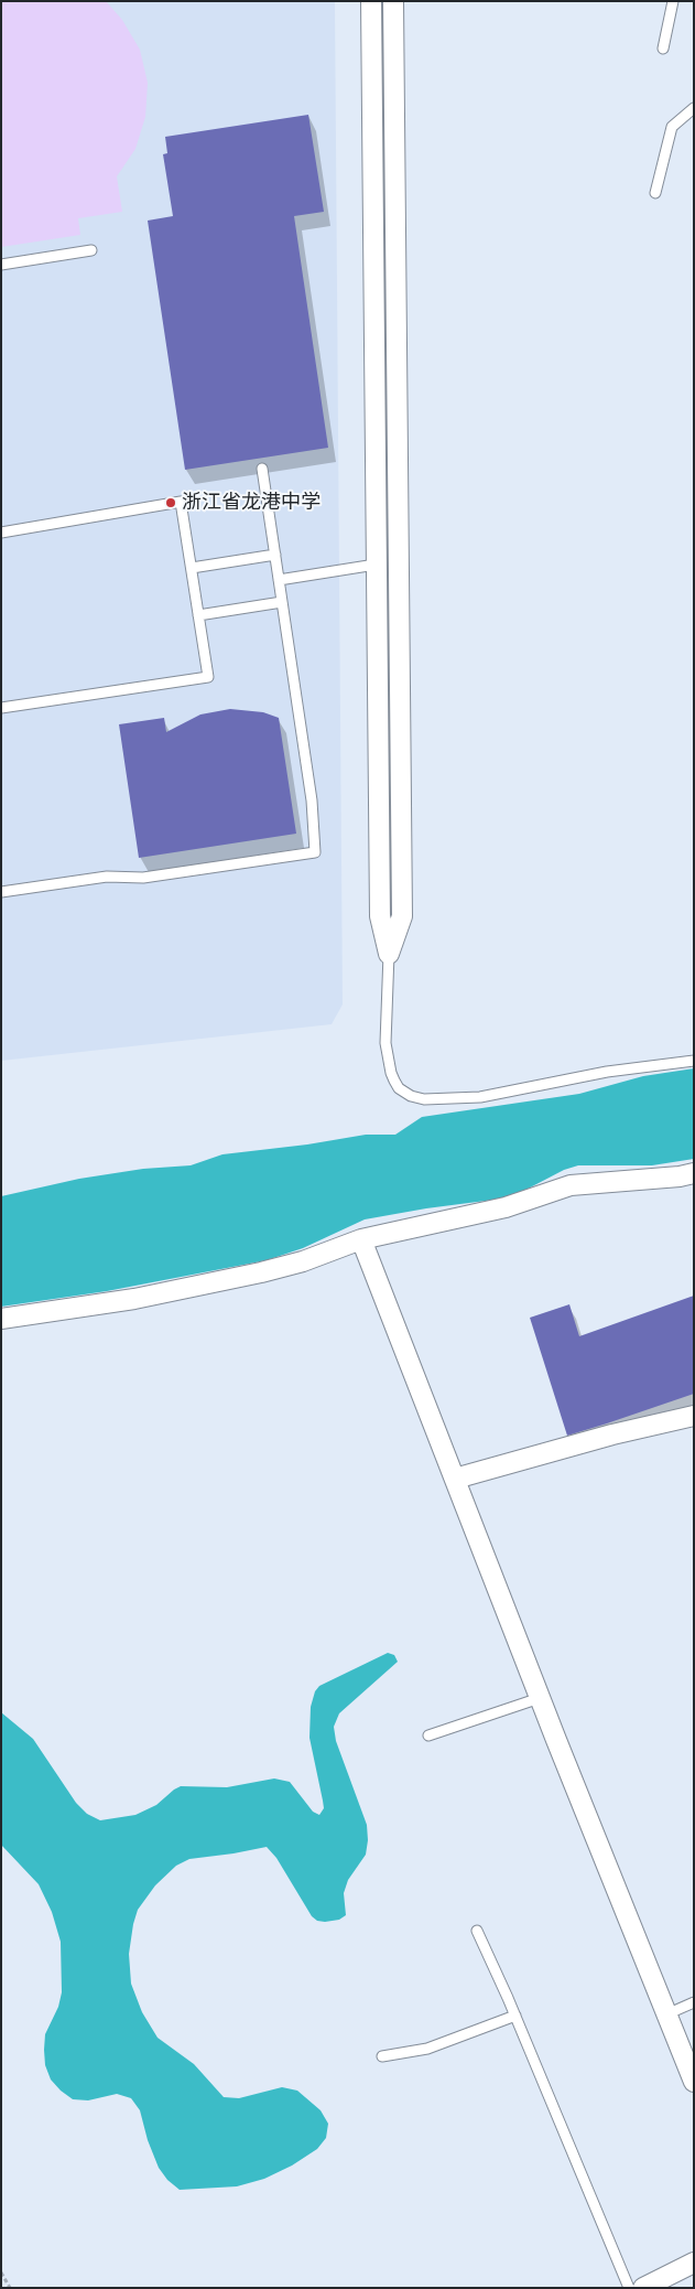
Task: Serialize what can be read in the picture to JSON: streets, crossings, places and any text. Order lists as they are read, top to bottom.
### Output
{
  "places": ["浙江省龙港中学"]
}
